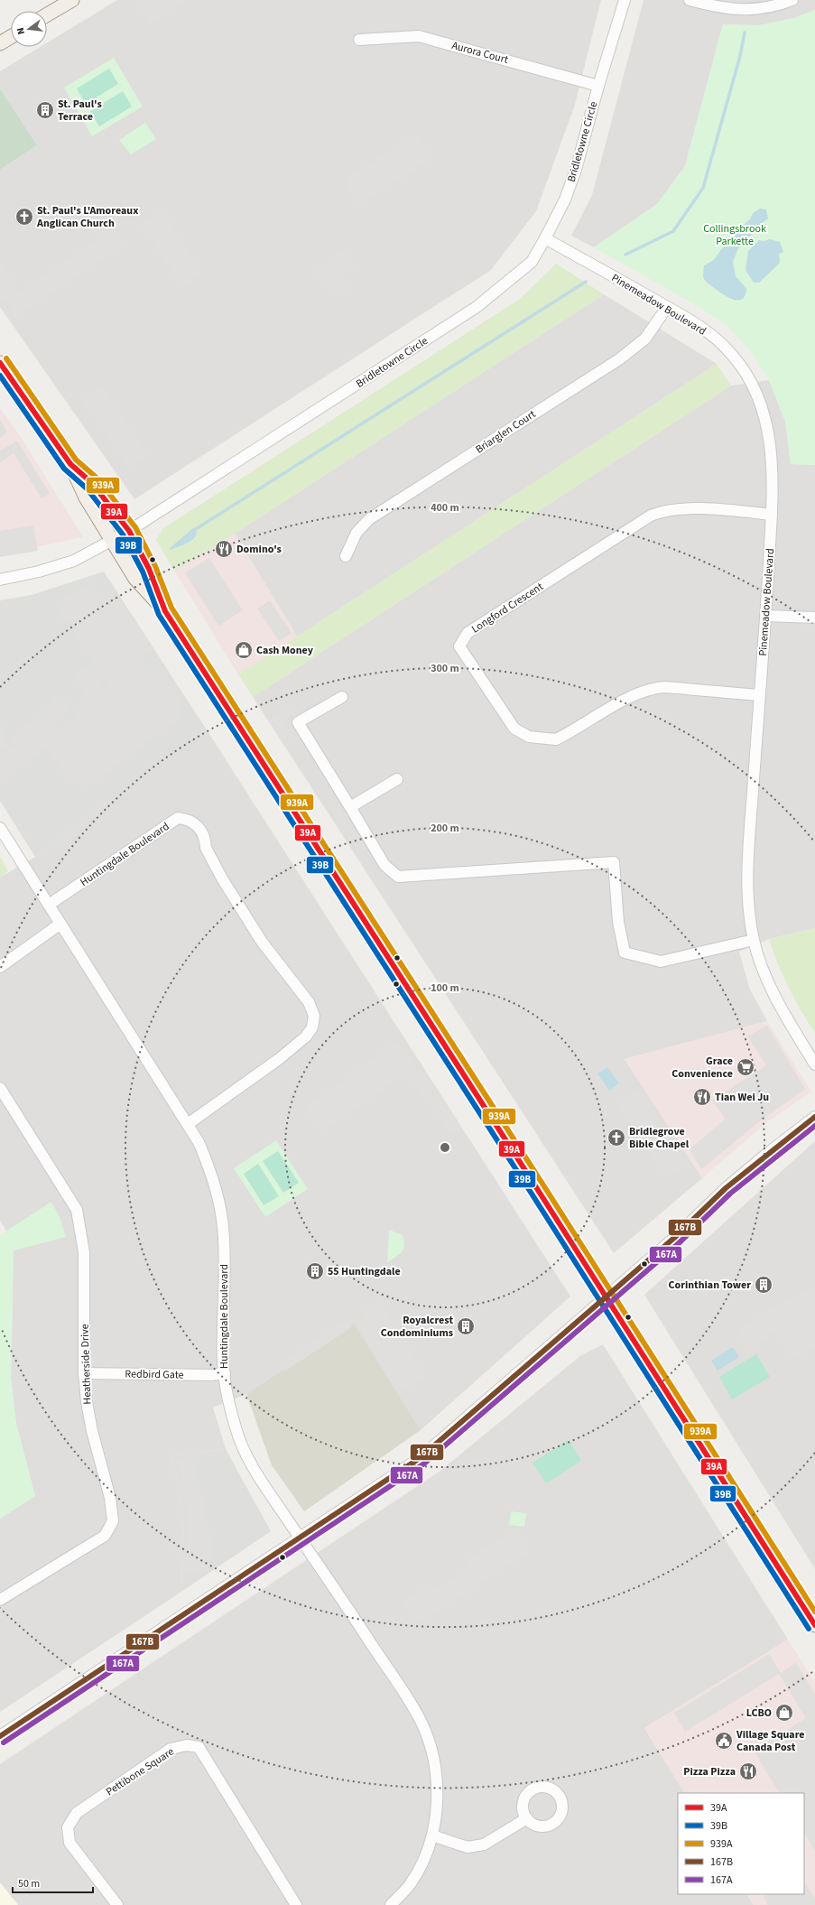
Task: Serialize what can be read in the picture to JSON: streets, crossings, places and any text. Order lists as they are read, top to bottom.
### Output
{
  "streets": {
    "street": [
      "Aurora Court",
      "Bridletowne Circle",
      "Pinemeadow Boulevard",
      "Briarglen Court",
      "Longford Crescent",
      "Huntingdale Boulevard",
      "Heatherside Drive",
      "Redbird Gate",
      "Pettibone Square"
    ]
  },
  "crossings": [
    ["Aurora Court", "Bridletowne Circle"],
    ["Bridletowne Circle", "Pinemeadow Boulevard"],
    ["Pinemeadow Boulevard", "Briarglen Court"],
    ["Pinemeadow Boulevard", "Longford Crescent"],
    ["Huntingdale Boulevard", "Redbird Gate"],
    ["Heatherside Drive", "Redbird Gate"]
  ],
  "parks": ["Collingsbrook Parkette"],
  "places": {
    "building": [
      "St. Paul's Terrace",
      "55 Huntingdale",
      "Corinthian Tower",
      "Royalcrest Condominiums"
    ],
    "church": ["St. Paul's L'Amoreaux Anglican Church", "Bridlegrove Bible Chapel"],
    "restaurant": ["Domino's", "Tian Wei Ju", "Pizza Pizza"],
    "shop": ["Cash Money", "LCBO"],
    "supermarket": ["Grace Convenience"],
    "public building": ["Village Square Canada Post"]
  },
  "lines": [
    "transit line 939A",
    "transit line 39A",
    "transit line 39B",
    "transit line 167B",
    "transit line 167A"
  ],
  "legend": [
    "39A",
    "39B",
    "939A",
    "167B",
    "167A"
  ],
  "scale_bar": "50 m",
  "north": "left",
  "rings": [
    "400 m",
    "300 m",
    "200 m",
    "100 m"
  ]
}
